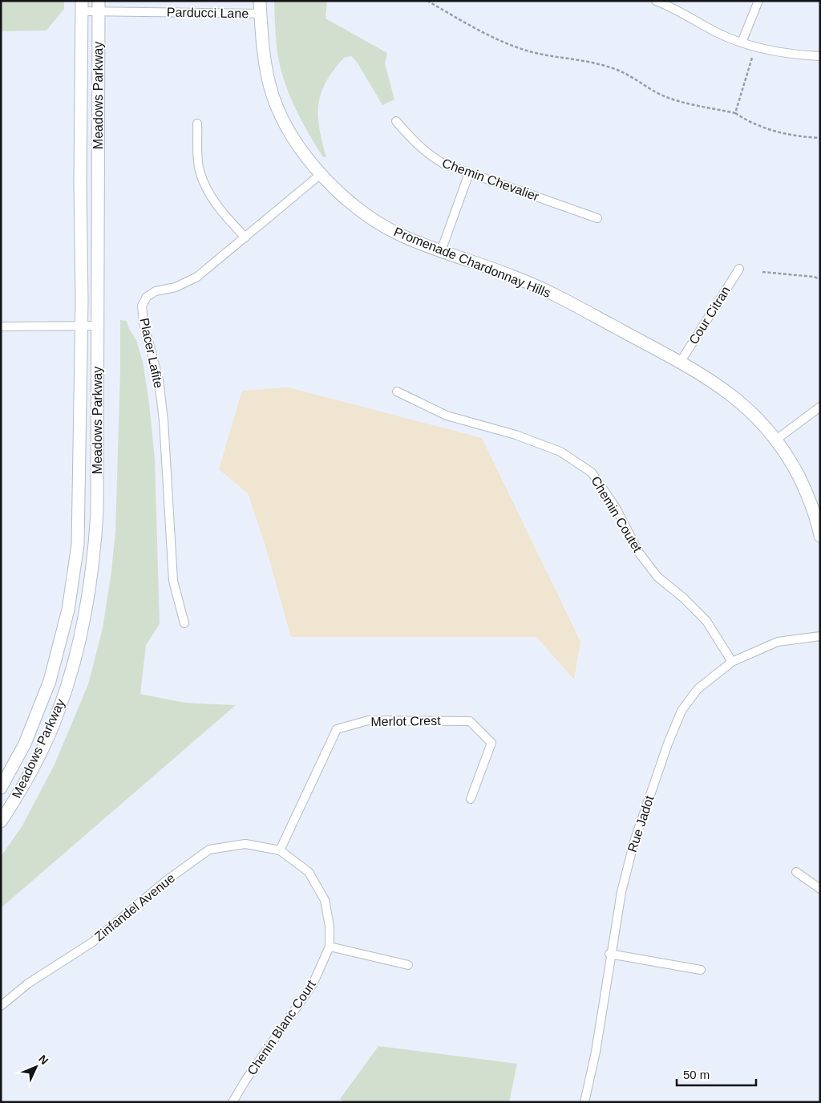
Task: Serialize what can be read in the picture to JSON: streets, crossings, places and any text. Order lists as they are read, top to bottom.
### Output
{
  "streets": {
    "main road": ["Meadows Parkway", "Promenade Chardonnay Hills"],
    "street": [
      "Parducci Lane",
      "Chemin Chevalier",
      "Cour Citran",
      "Placer Lafite",
      "Chemin Coutet",
      "Merlot Crest",
      "Rue Jadot",
      "Zinfandel Avenue",
      "Chenin Blanc Court"
    ]
  },
  "crossings": [
    ["Parducci Lane", "Meadows Parkway"],
    ["Parducci Lane", "Promenade Chardonnay Hills"],
    ["Promenade Chardonnay Hills", "Cour Citran"],
    ["Promenade Chardonnay Hills", "Placer Lafite"],
    ["Chemin Coutet", "Rue Jadot"],
    ["Merlot Crest", "Zinfandel Avenue"],
    ["Merlot Crest", "Chenin Blanc Court"],
    ["Zinfandel Avenue", "Chenin Blanc Court"]
  ],
  "scale_bar": "50 m",
  "north": "top right"
}
